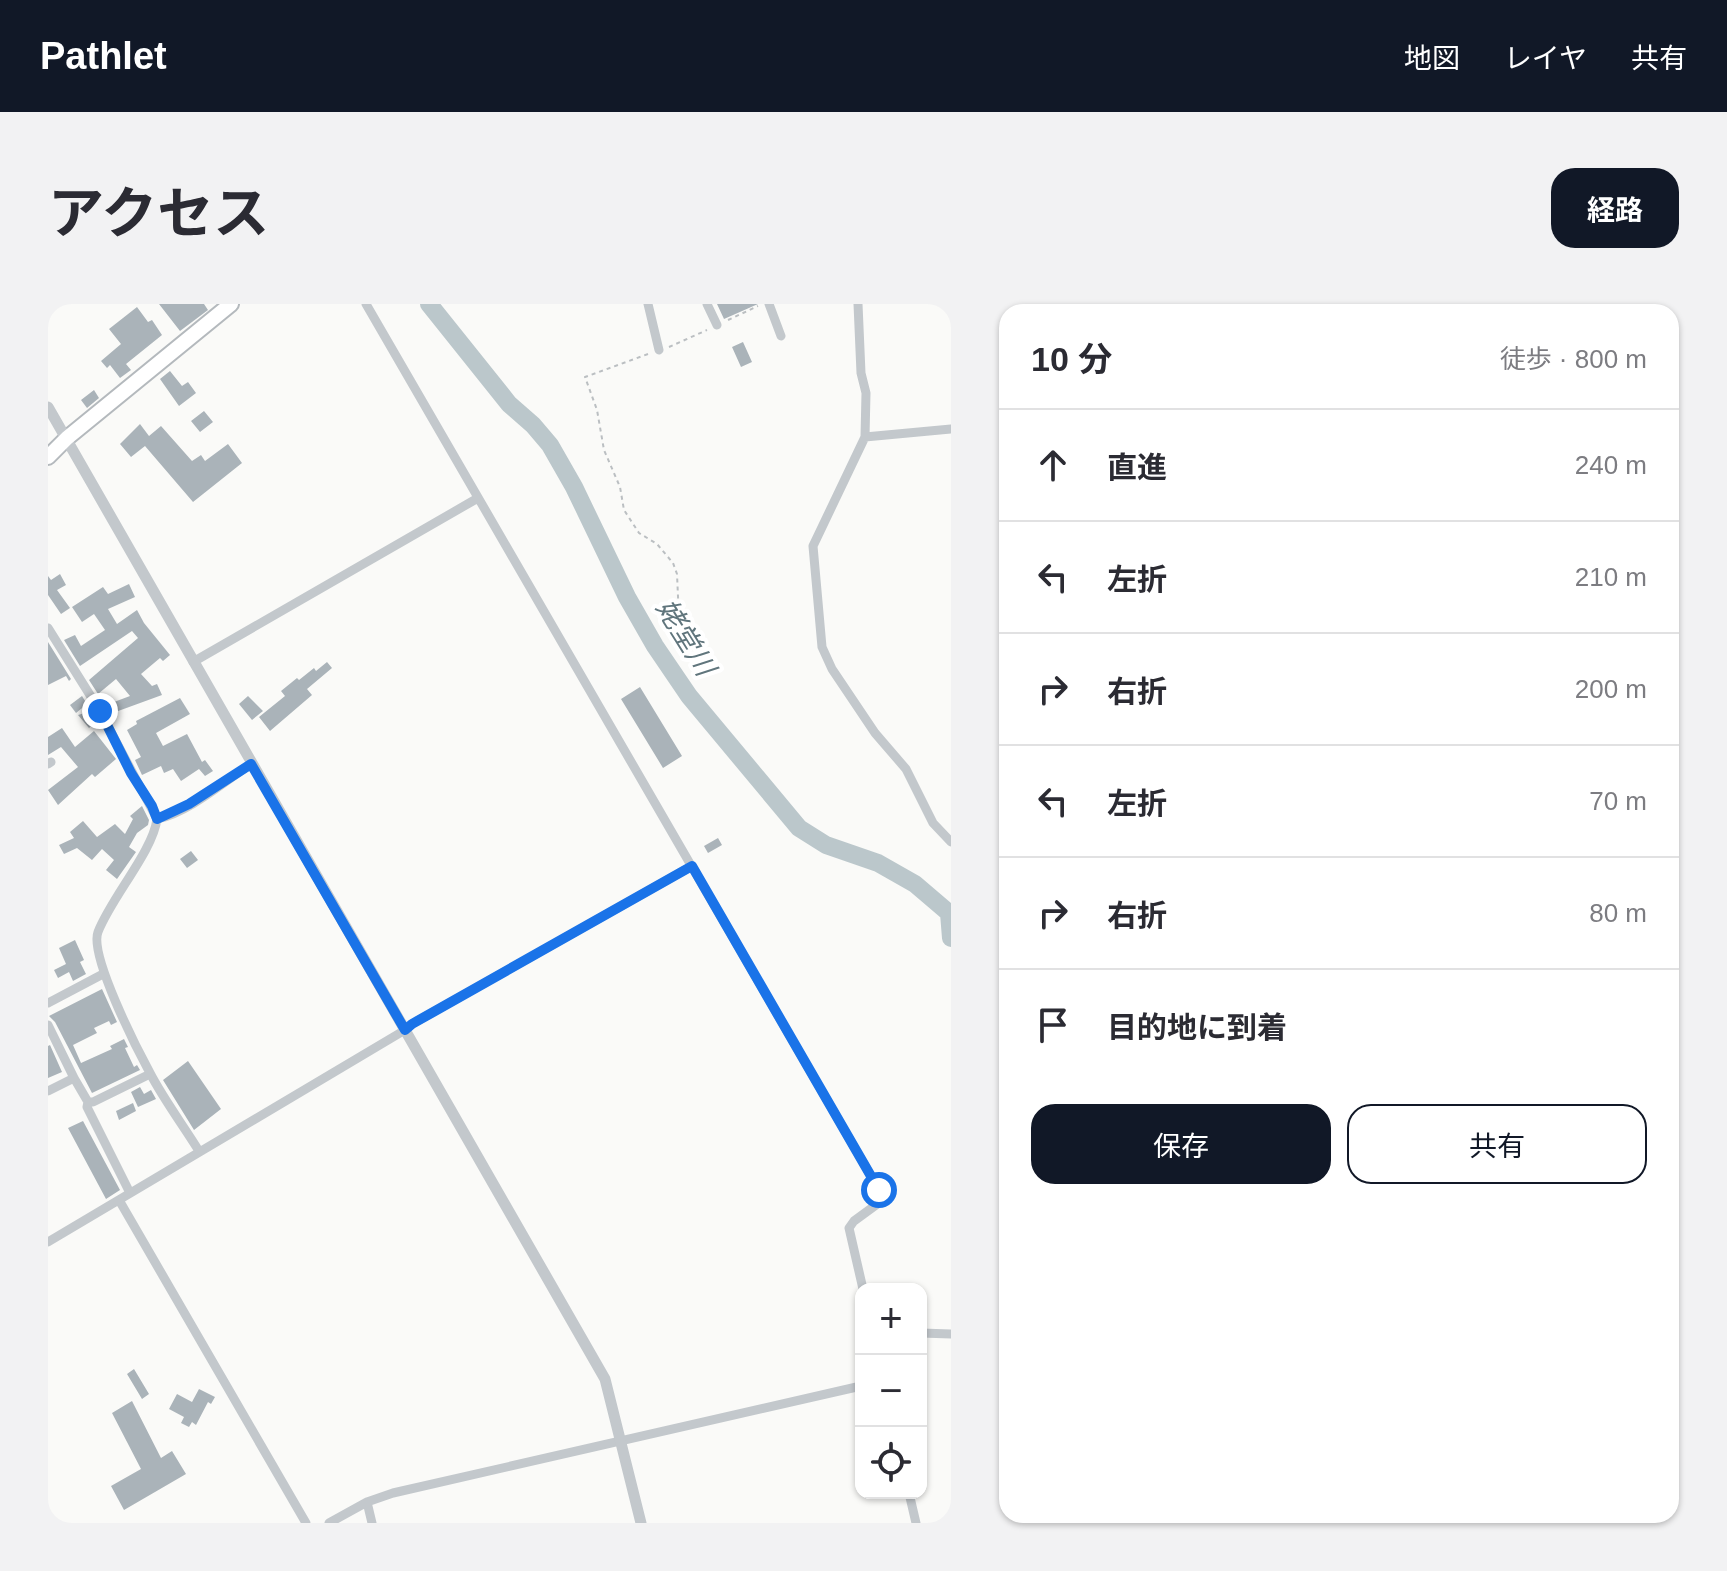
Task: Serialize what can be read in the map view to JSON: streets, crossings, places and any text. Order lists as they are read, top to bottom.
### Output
{
  "water": ["姥堂川"],
  "page": {
    "header": "Pathlet",
    "nav": ["地図", "レイヤ", "共有"],
    "title": "アクセス",
    "buttons": [
      "経路",
      ["保存", "共有"]
    ],
    "heading": ["10 分", "徒歩 · 800 m"],
    "list": [
      ["直進", "240 m"],
      ["左折", "210 m"],
      ["右折", "200 m"],
      ["左折", "70 m"],
      ["右折", "80 m"],
      "目的地に到着"
    ],
    "map_buttons": ["+", "−"]
  }
}
